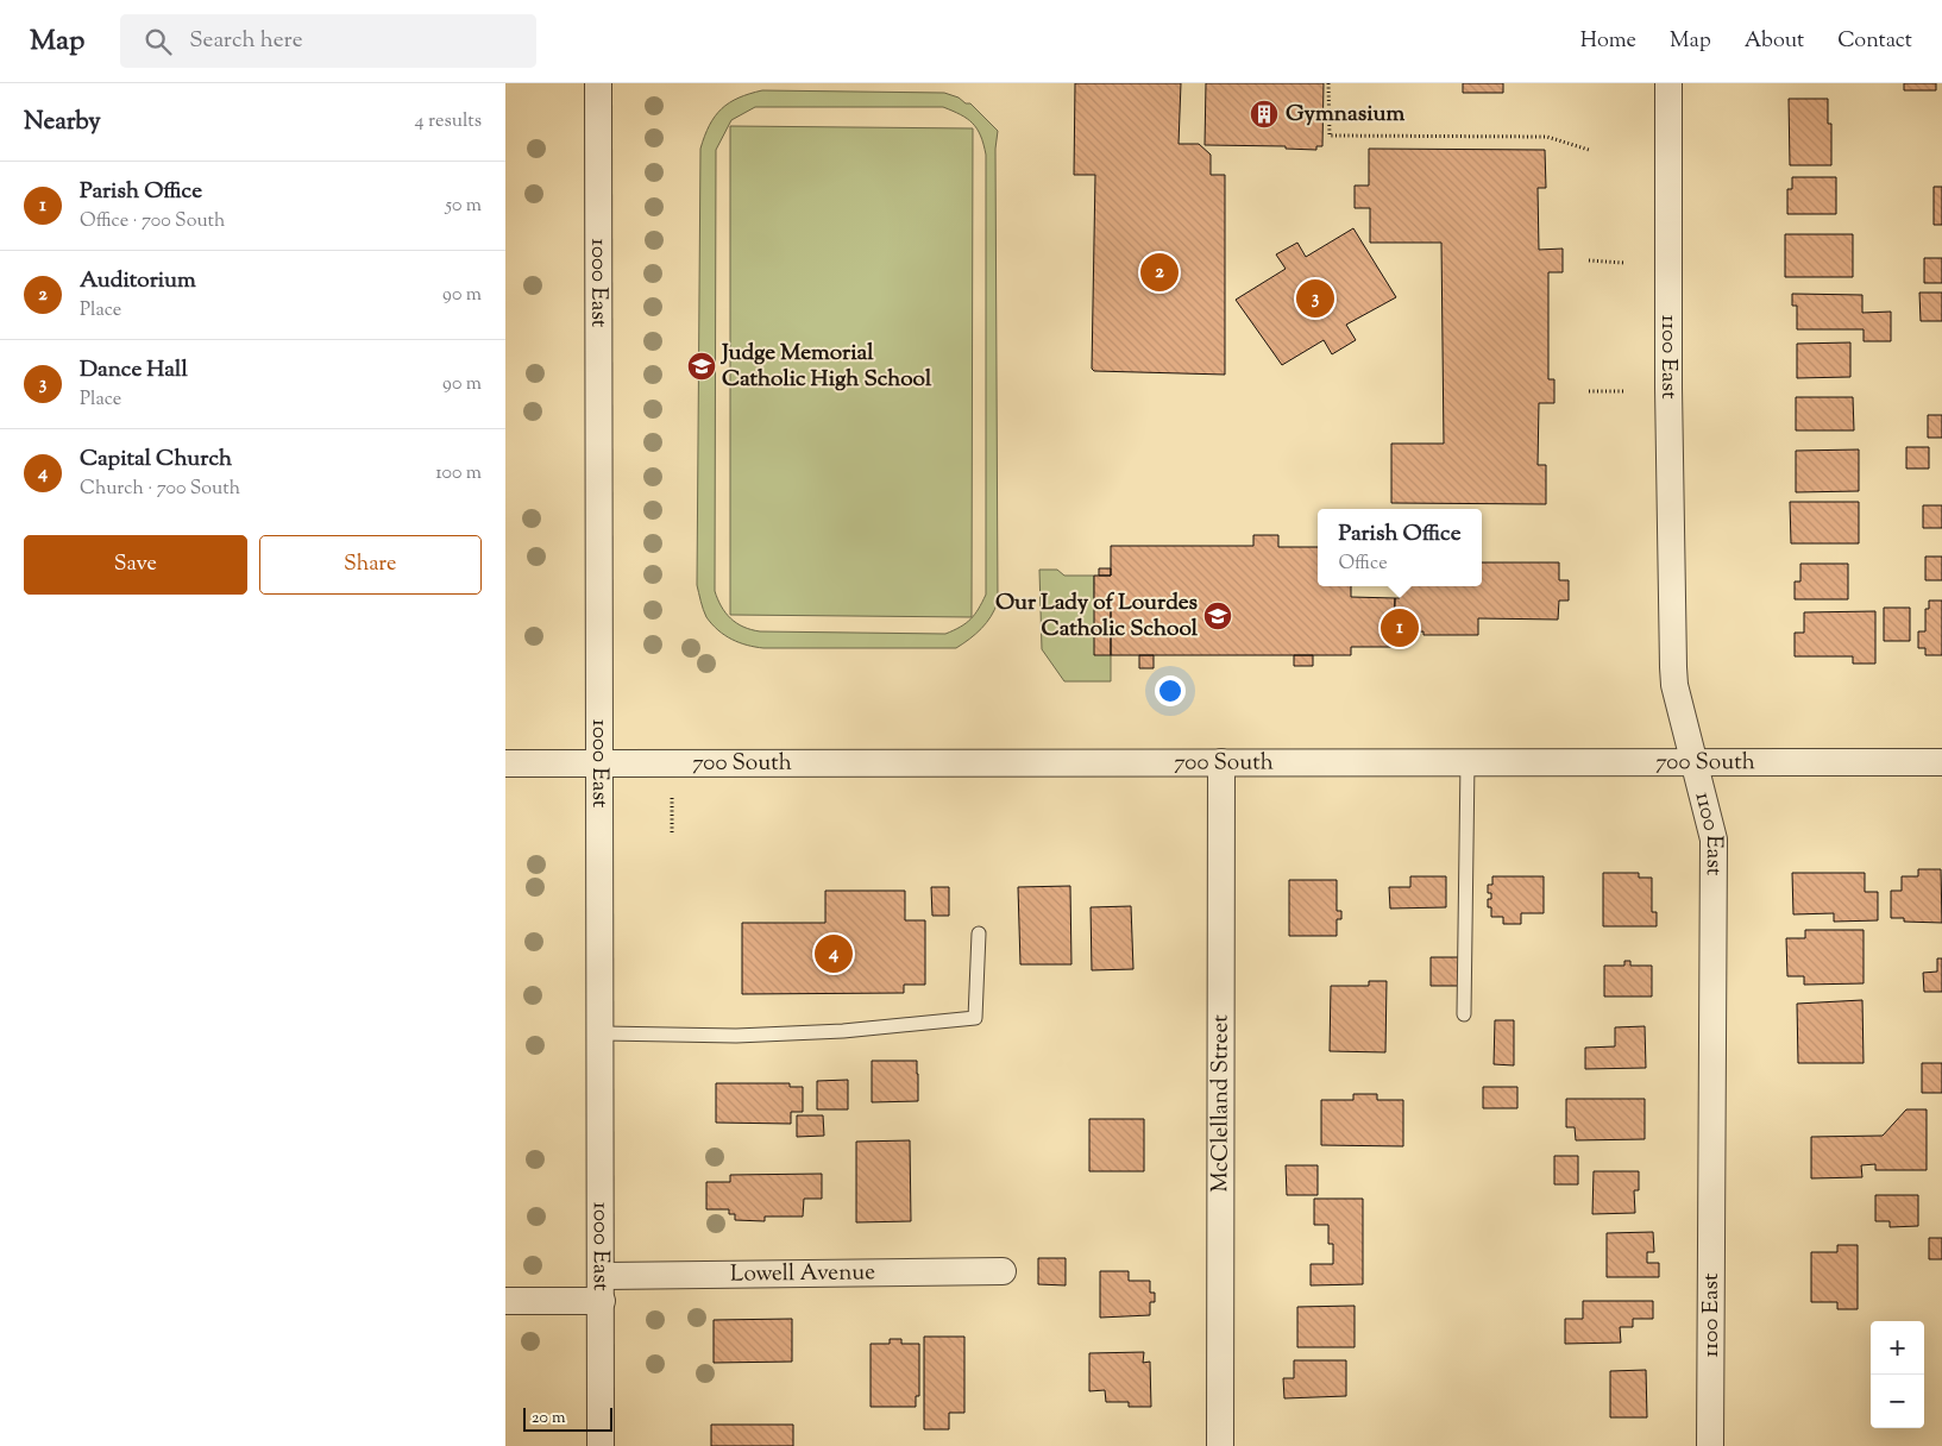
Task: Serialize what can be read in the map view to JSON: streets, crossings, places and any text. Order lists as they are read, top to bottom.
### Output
{
  "streets": {
    "street": [
      "1000 East",
      "1100 East",
      "700 South",
      "McClelland Street",
      "Lowell Avenue"
    ]
  },
  "crossings": [
    ["1000 East", "700 South"],
    ["1000 East", "Lowell Avenue"],
    ["1100 East", "700 South"],
    ["700 South", "McClelland Street"]
  ],
  "places": {
    "building": ["Gymnasium"],
    "school or university": ["Judge Memorial Catholic High School", "Our Lady of Lourdes Catholic School"]
  },
  "scale_bar": "20 m",
  "page": {
    "header": "Map",
    "search": "Search here",
    "nav": [
      "Home",
      "Map",
      "About",
      "Contact"
    ],
    "heading": ["Nearby", "4 results"],
    "list": [
      {
        "mark": "1",
        "name": "Parish Office",
        "note": "Office · 700 South",
        "value": "50 m"
      },
      {
        "mark": "2",
        "name": "Auditorium",
        "note": "Place",
        "value": "90 m"
      },
      {
        "mark": "3",
        "name": "Dance Hall",
        "note": "Place",
        "value": "90 m"
      },
      {
        "mark": "4",
        "name": "Capital Church",
        "note": "Church · 700 South",
        "value": "100 m"
      }
    ],
    "pins": [
      "2",
      "3",
      "1",
      "4"
    ],
    "popup": ["Parish Office", "Office"],
    "buttons": ["Save", "Share"],
    "map_buttons": ["+", "−"],
    "scale": "20 m"
  }
}
